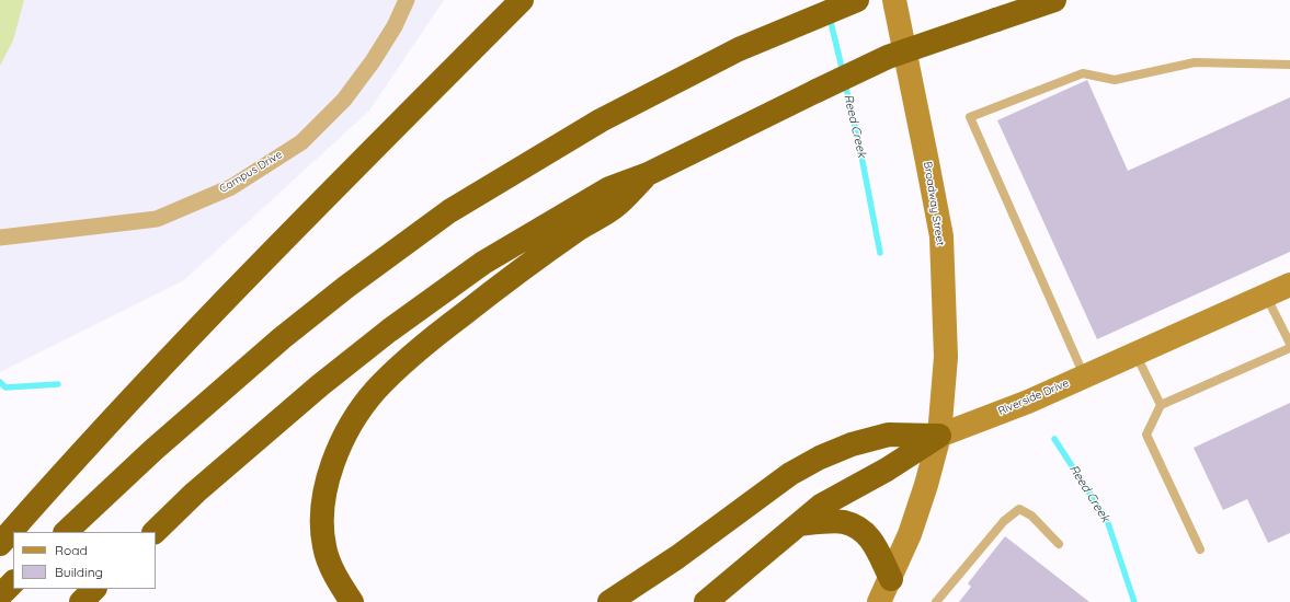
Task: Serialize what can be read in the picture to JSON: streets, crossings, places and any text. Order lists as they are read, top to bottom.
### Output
{
  "streets": {
    "main road": ["Broadway Street", "Riverside Drive"],
    "street": ["Campus Drive"]
  },
  "crossings": [
    ["Broadway Street", "Riverside Drive"]
  ],
  "water": ["Reed Creek"],
  "legend": ["Road", "Building"]
}
